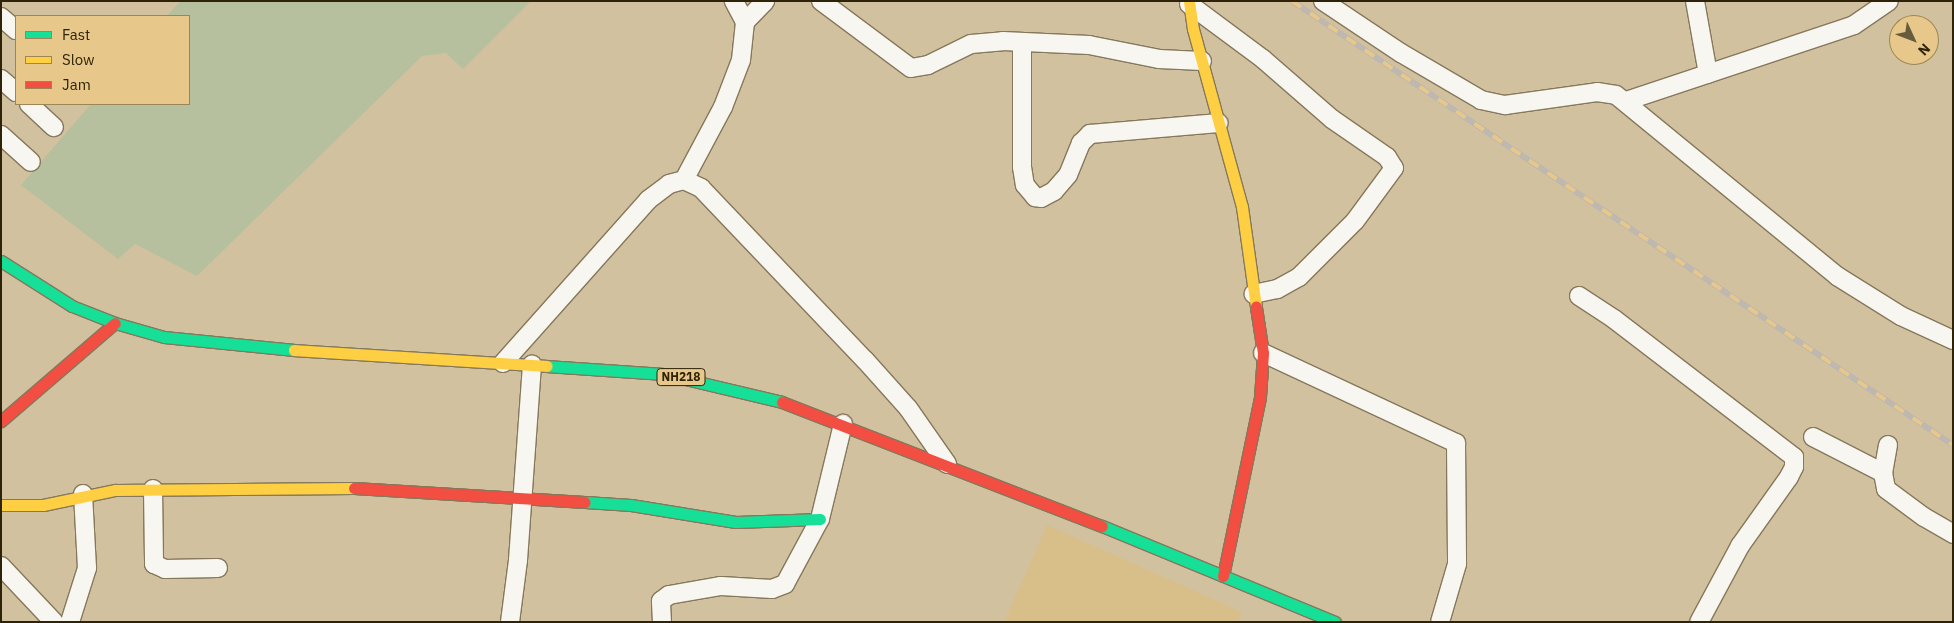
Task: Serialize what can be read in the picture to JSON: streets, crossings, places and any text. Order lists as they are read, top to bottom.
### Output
{
  "streets": {
    "main road": ["NH218"]
  },
  "legend": ["Fast", "Slow", "Jam"],
  "north": "bottom right"
}
